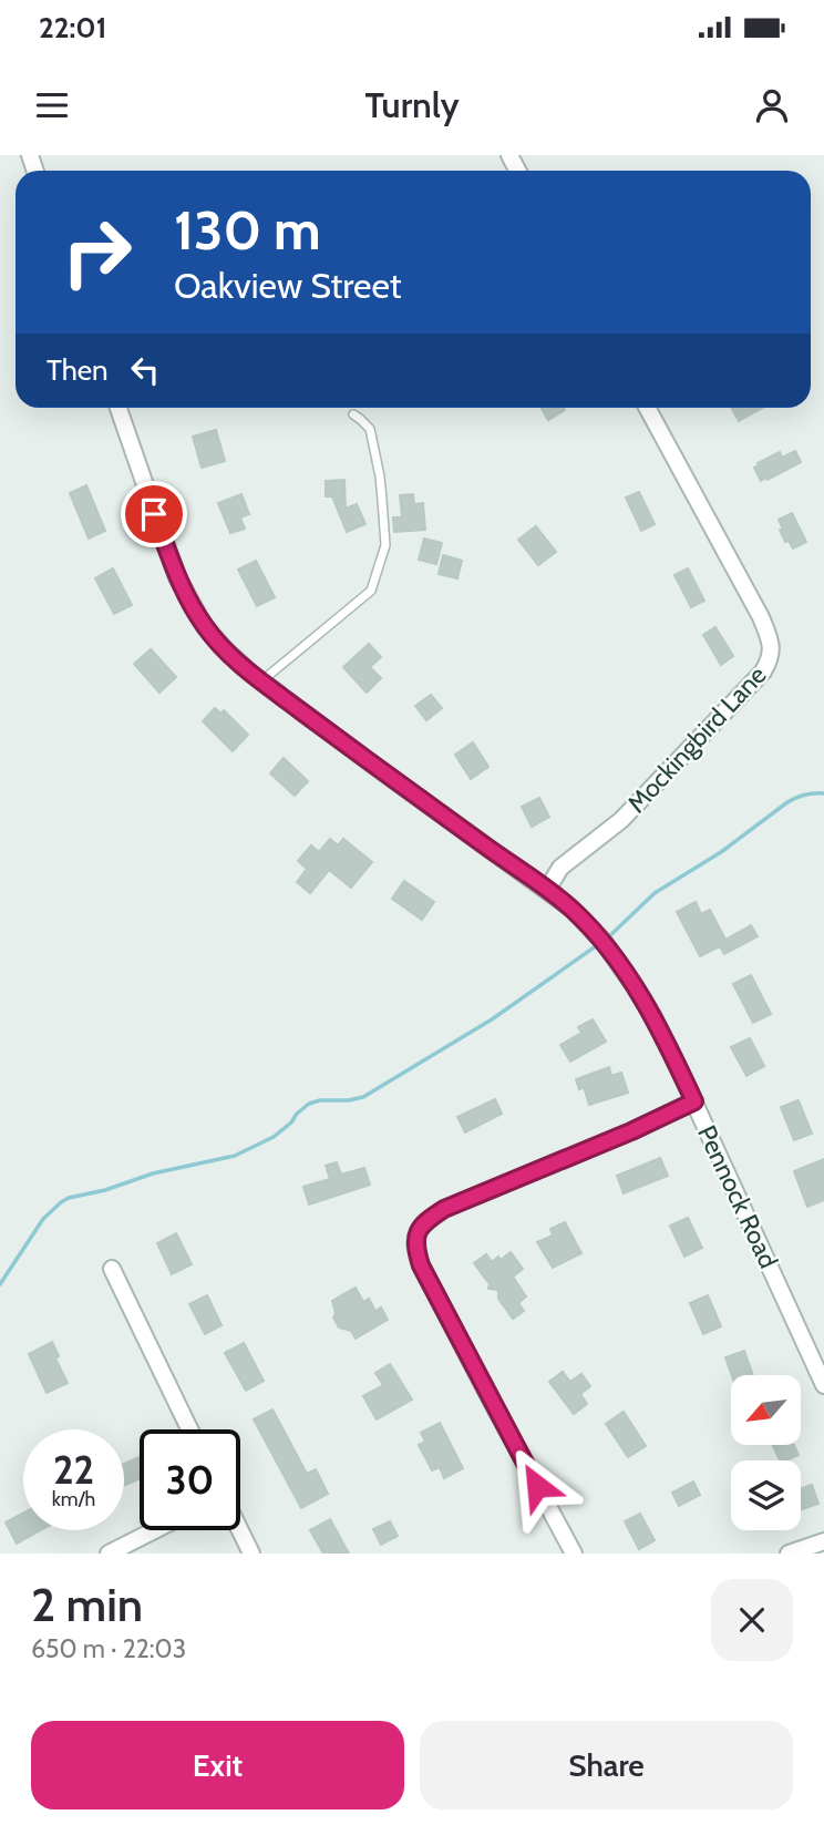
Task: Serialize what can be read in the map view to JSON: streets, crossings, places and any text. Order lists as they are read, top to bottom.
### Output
{
  "streets": {
    "street": ["Mockingbird Lane", "Pennock Road"]
  },
  "crossings": [
    ["Mockingbird Lane", "Pennock Road"]
  ],
  "north": "bottom left",
  "page": {
    "status": "22:01",
    "header": "Turnly",
    "turn": ["130 m", "Oakview Street"],
    "then": "Then",
    "speed": "22 km/h",
    "limit": "30",
    "heading": ["2 min", "650 m · 22:03"],
    "buttons": ["Exit", "Share"]
  }
}
